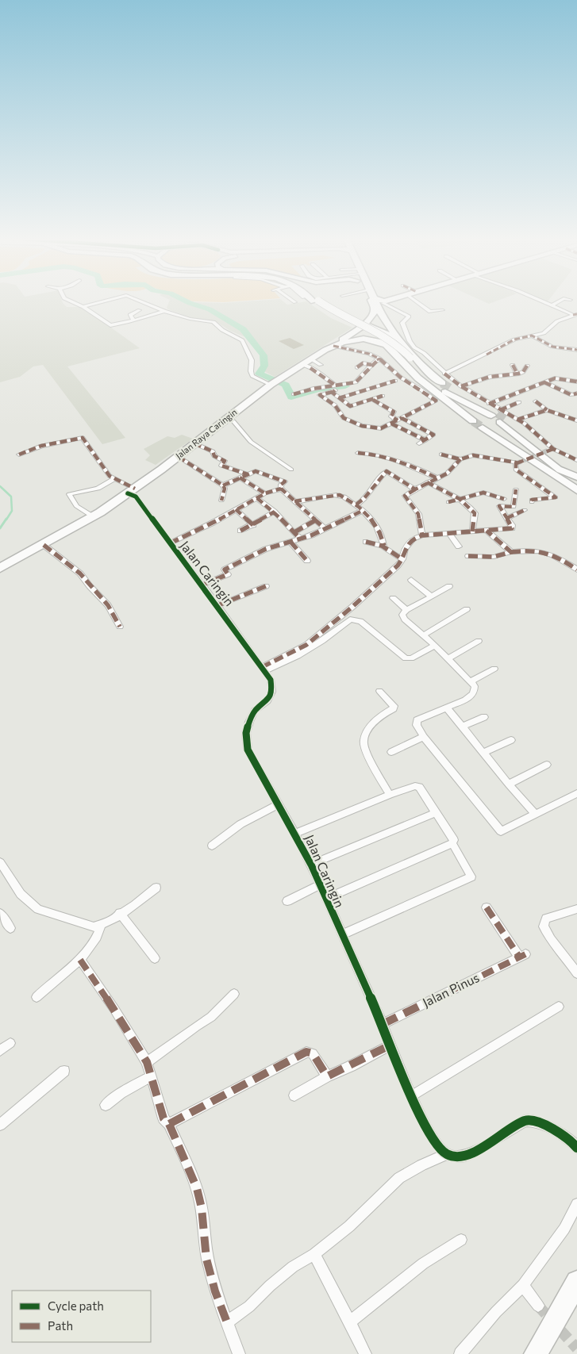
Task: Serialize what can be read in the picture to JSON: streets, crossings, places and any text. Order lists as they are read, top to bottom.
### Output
{
  "streets": {
    "highway": ["Jalan Raya Caringin"],
    "street": ["Jalan Caringin", "Jalan Pinus"]
  },
  "crossings": [
    ["Jalan Raya Caringin", "Jalan Caringin"],
    ["Jalan Caringin", "Jalan Pinus"]
  ],
  "legend": ["Cycle path", "Path"]
}
